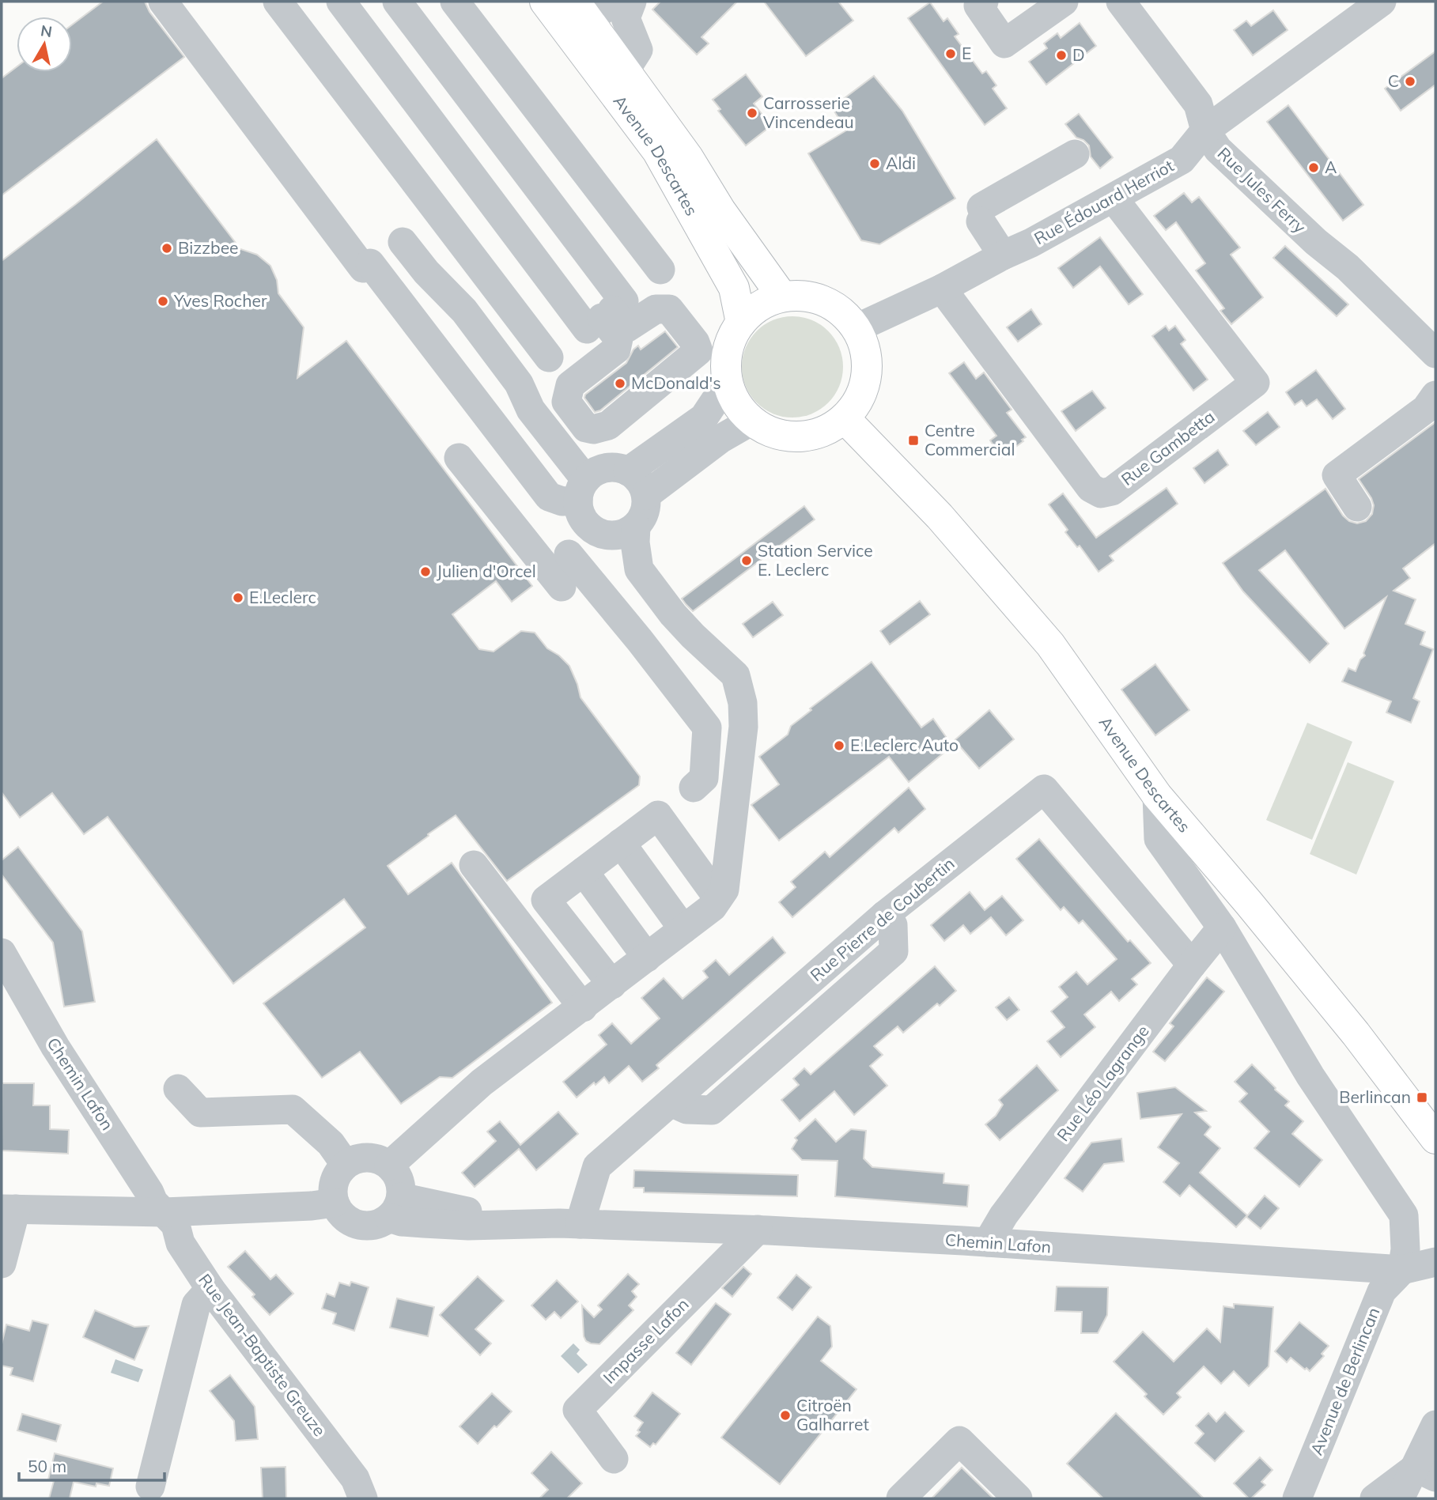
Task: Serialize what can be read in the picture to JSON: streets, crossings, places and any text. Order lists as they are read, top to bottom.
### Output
{
  "streets": {
    "main road": ["Avenue Descartes"],
    "street": [
      "Rue Jules Ferry",
      "Rue Édouard Herriot",
      "Rue Gambetta",
      "Rue Pierre de Coubertin",
      "Rue Léo Lagrange",
      "Chemin Lafon",
      "Impasse Lafon",
      "Rue Jean-Baptiste Greuze",
      "Avenue de Berlincan"
    ]
  },
  "crossings": [
    ["Avenue Descartes", "Rue Édouard Herriot"],
    ["Rue Jules Ferry", "Rue Édouard Herriot"],
    ["Rue Édouard Herriot", "Rue Gambetta"],
    ["Rue Pierre de Coubertin", "Rue Léo Lagrange"],
    ["Rue Pierre de Coubertin", "Chemin Lafon"],
    ["Rue Léo Lagrange", "Chemin Lafon"],
    ["Chemin Lafon", "Impasse Lafon"],
    ["Chemin Lafon", "Rue Jean-Baptiste Greuze"],
    ["Chemin Lafon", "Avenue de Berlincan"]
  ],
  "places": {
    "other": [
      "E",
      "D",
      "C",
      "Carrosserie Vincendeau",
      "Aldi",
      "A",
      "Bizzbee",
      "Yves Rocher",
      "McDonald's",
      "Station Service E. Leclerc",
      "Julien d'Orcel",
      "E.Leclerc",
      "E.Leclerc Auto",
      "Citroën Galharret"
    ],
    "transit": ["Centre Commercial", "Berlincan"]
  },
  "scale_bar": "50 m",
  "north": "top"
}
